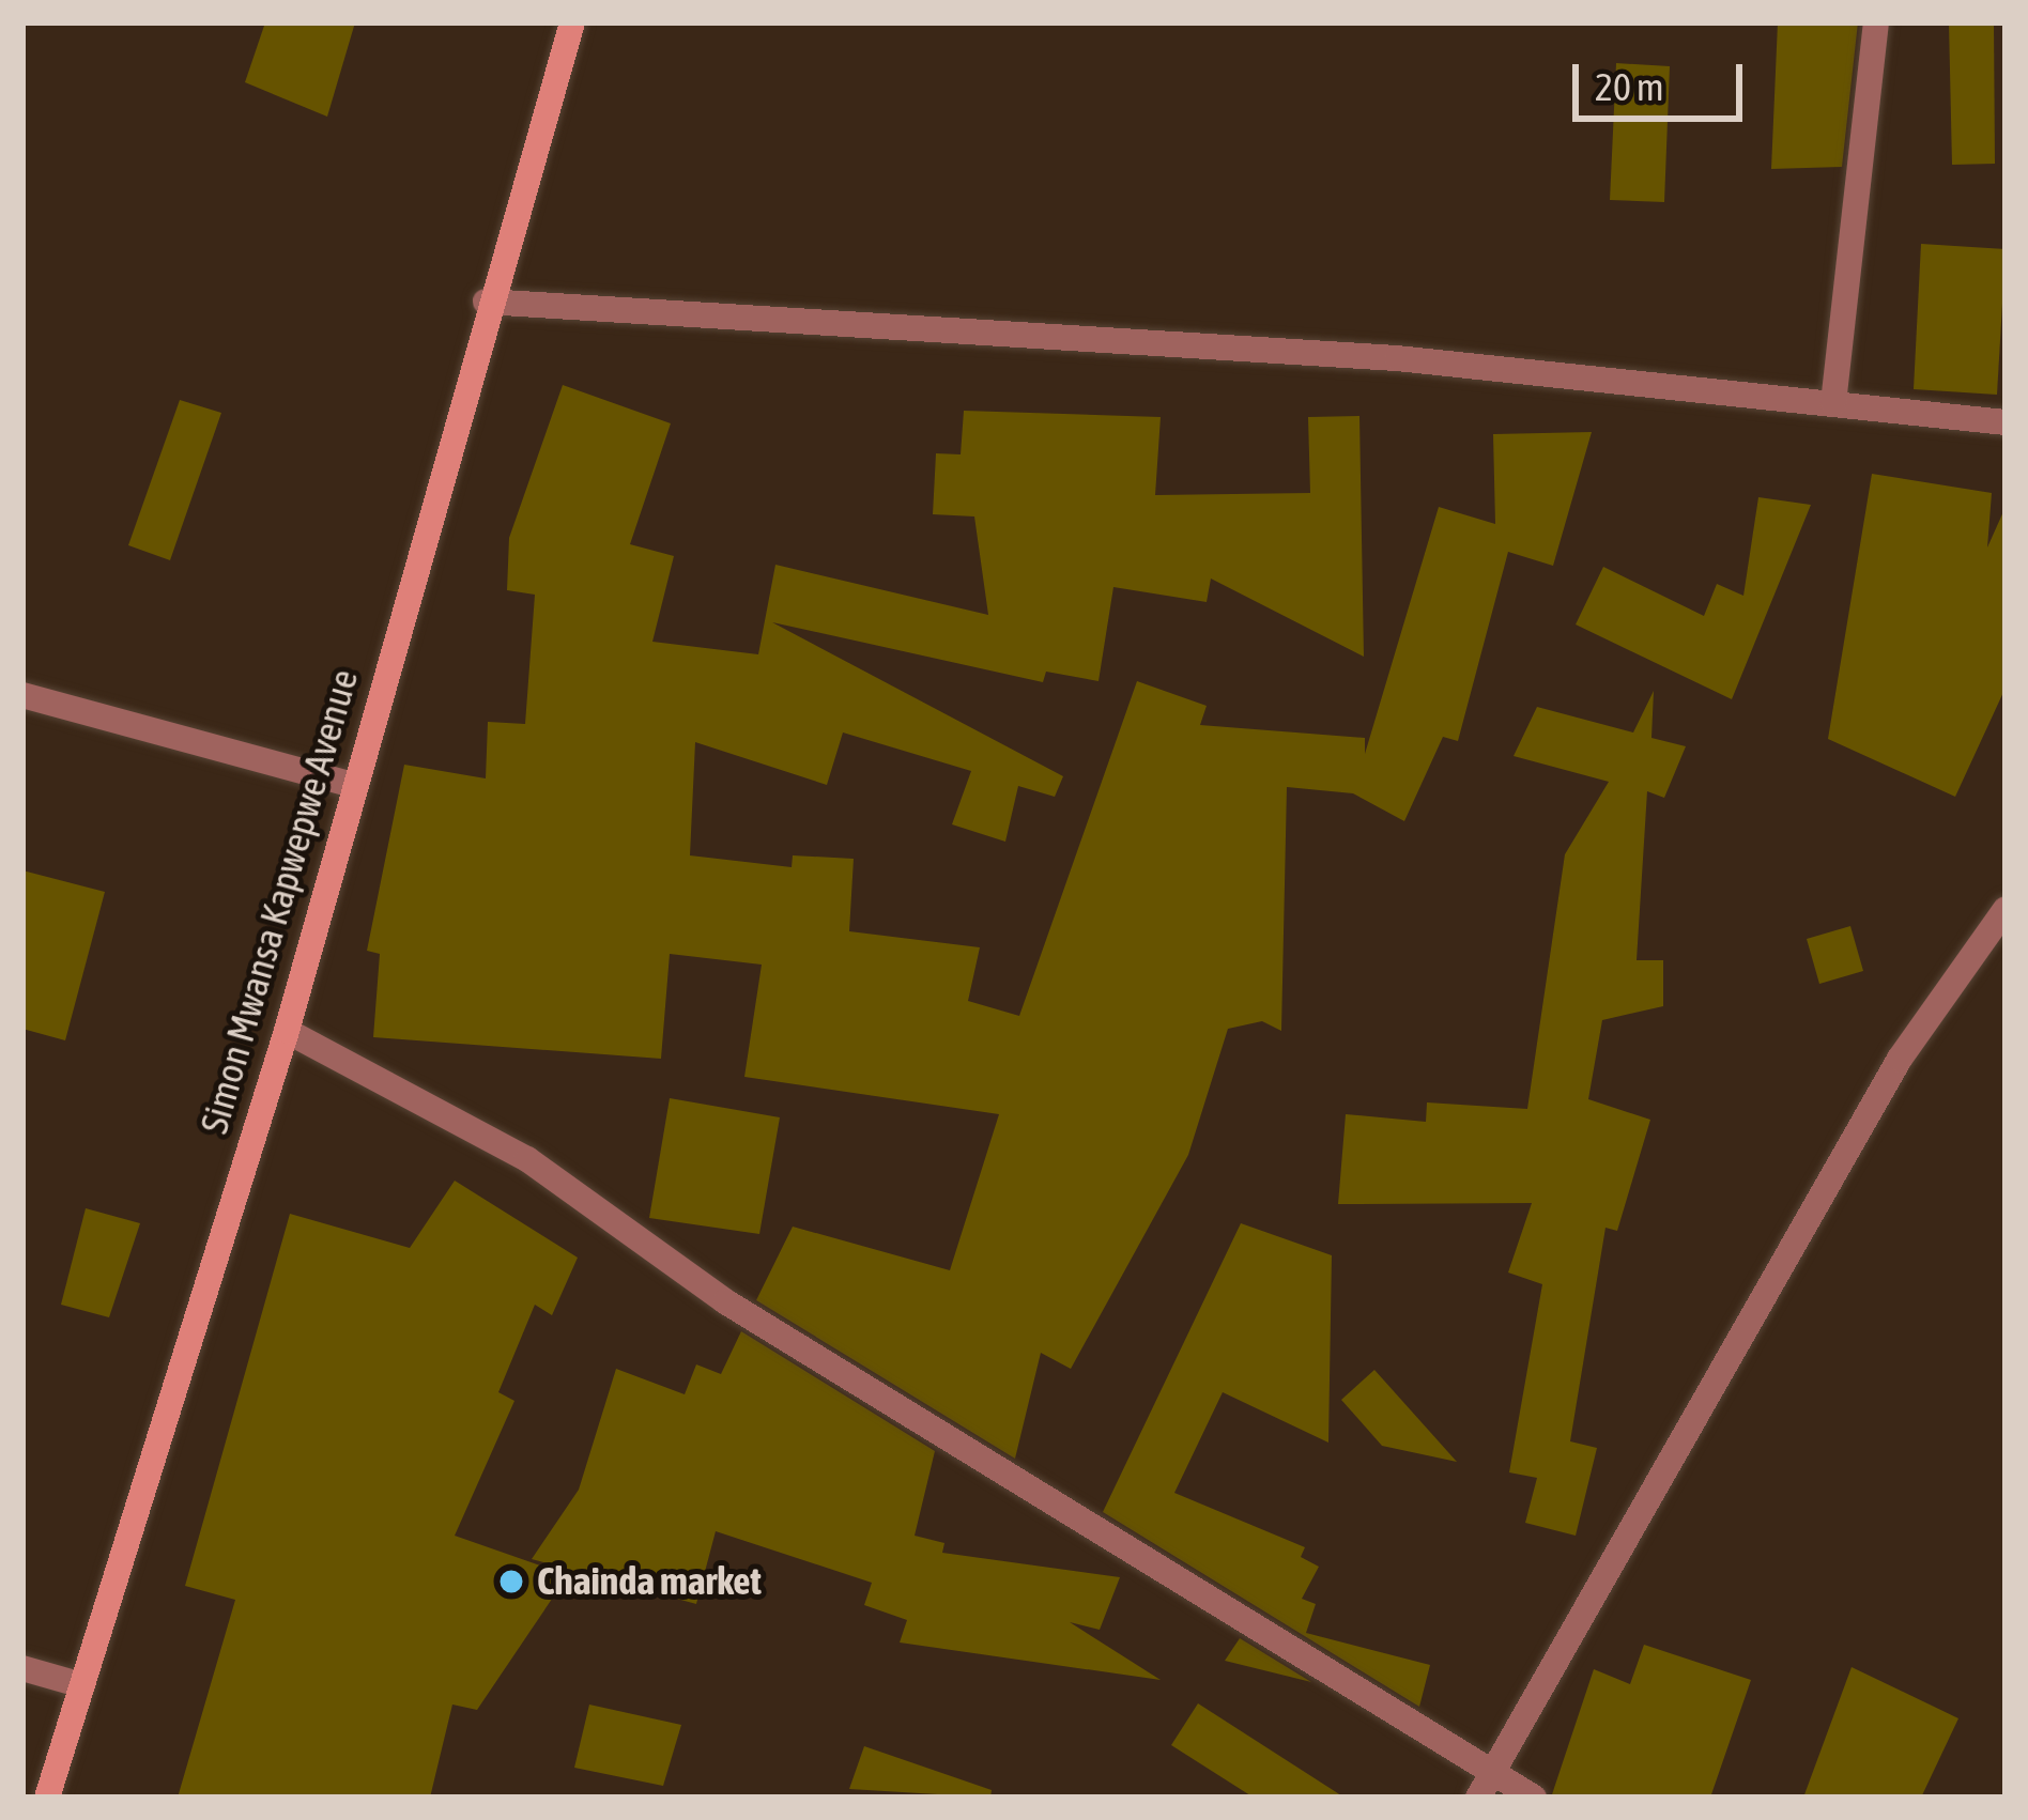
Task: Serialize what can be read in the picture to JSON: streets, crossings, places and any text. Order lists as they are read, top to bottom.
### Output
{
  "streets": {
    "main road": ["Simon Mwansa Kapwepwe Avenue"]
  },
  "places": ["Chainda market"],
  "scale_bar": "20 m"
}
